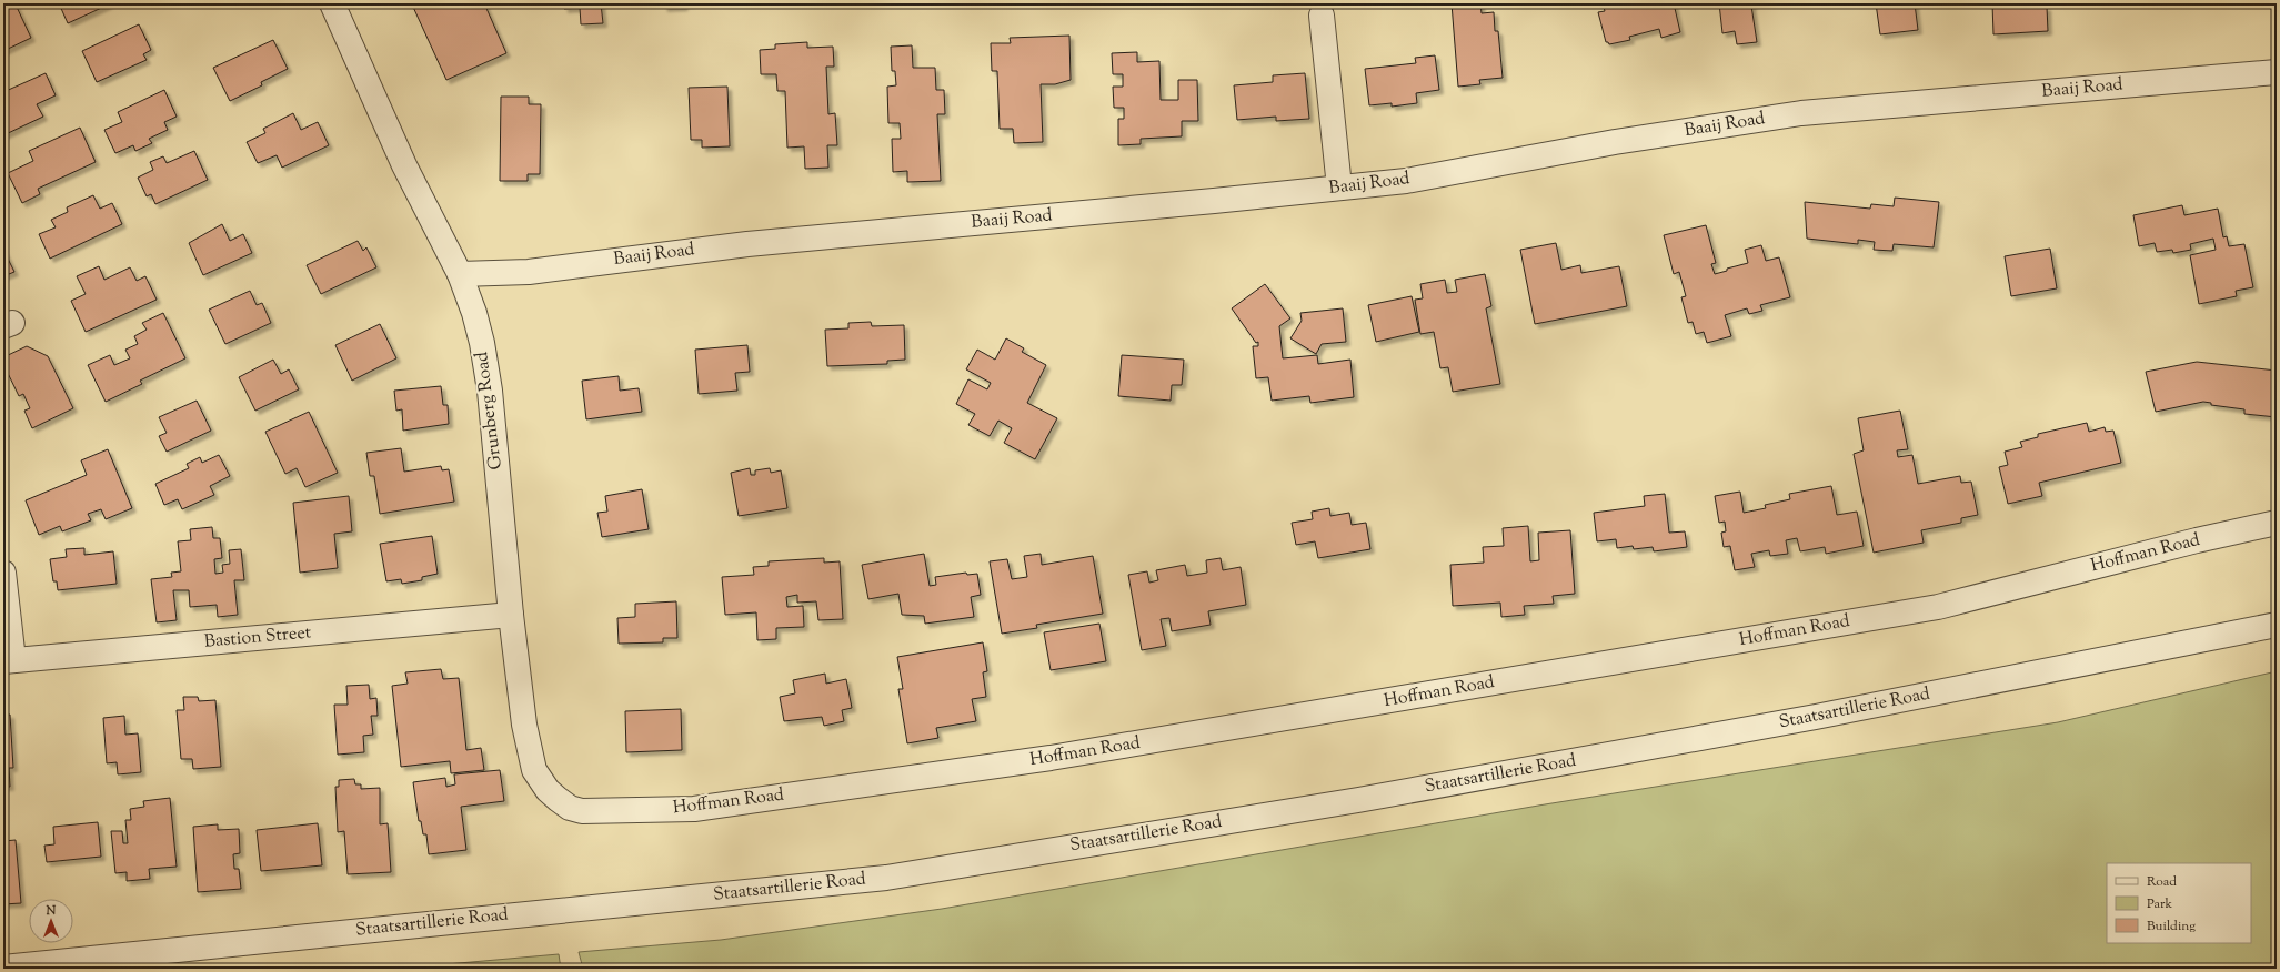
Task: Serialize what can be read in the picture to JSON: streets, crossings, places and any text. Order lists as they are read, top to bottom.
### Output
{
  "streets": {
    "street": [
      "Baaij Road",
      "Grunberg Road",
      "Hoffman Road",
      "Bastion Street",
      "Staatsartillerie Road"
    ]
  },
  "crossings": [
    ["Baaij Road", "Grunberg Road"],
    ["Grunberg Road", "Hoffman Road"],
    ["Grunberg Road", "Bastion Street"]
  ],
  "legend": ["Road", "Park", "Building"],
  "north": "top"
}
